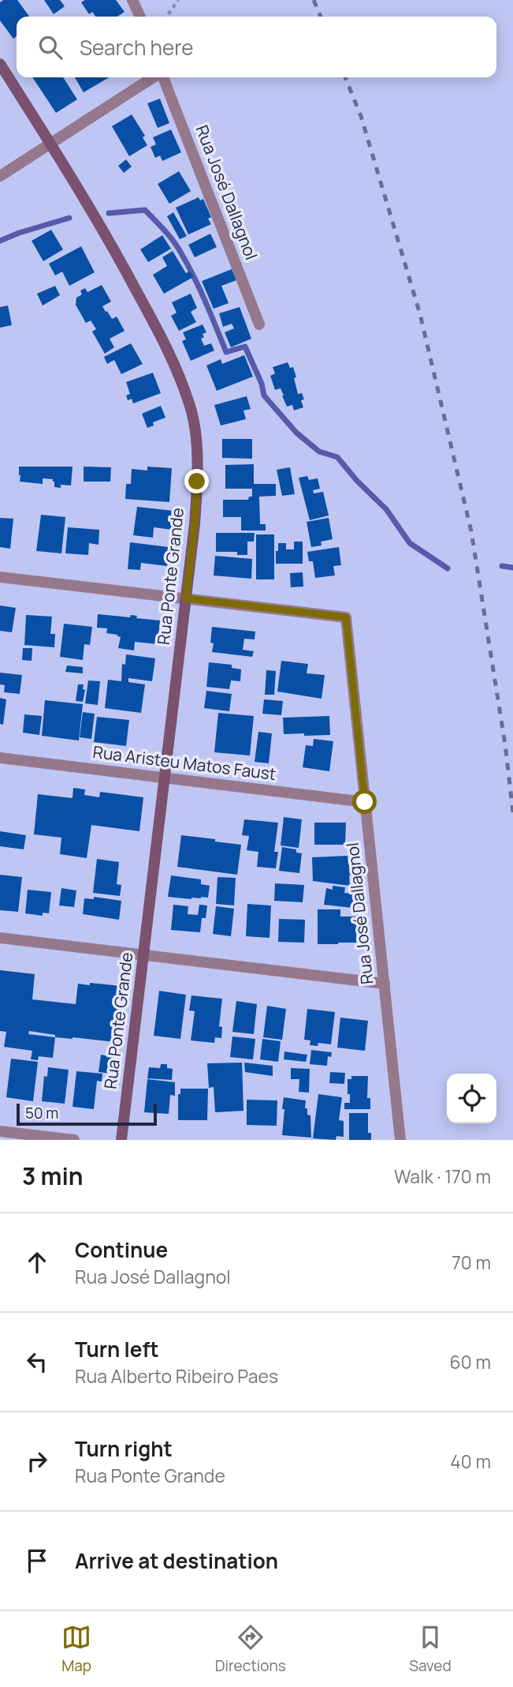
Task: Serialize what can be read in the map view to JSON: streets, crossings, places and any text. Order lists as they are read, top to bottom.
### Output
{
  "streets": {
    "street": ["Rua José Dallagnol", "Rua Ponte Grande", "Rua Aristeu Matos Faust"]
  },
  "crossings": [
    ["Rua José Dallagnol", "Rua Ponte Grande"],
    ["Rua José Dallagnol", "Rua Aristeu Matos Faust"],
    ["Rua Ponte Grande", "Rua Aristeu Matos Faust"]
  ],
  "scale_bar": "50 m",
  "page": {
    "search": "Search here",
    "scale": "50 m",
    "heading": ["3 min", "Walk · 170 m"],
    "list": [
      ["Continue", "Rua José Dallagnol", "70 m"],
      ["Turn left", "Rua Alberto Ribeiro Paes", "60 m"],
      ["Turn right", "Rua Ponte Grande", "40 m"],
      "Arrive at destination"
    ],
    "nav": ["Map", "Directions", "Saved"]
  }
}
